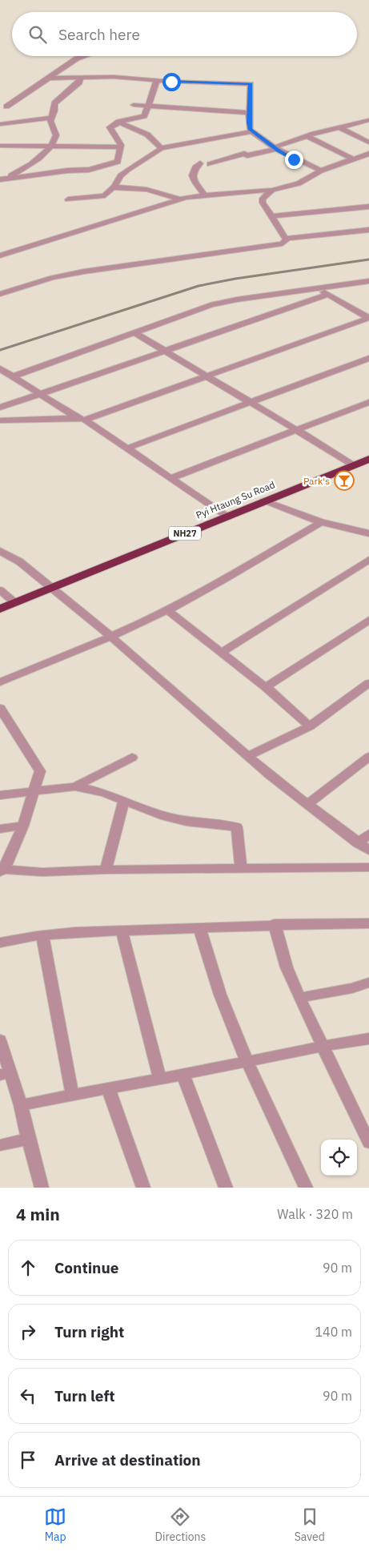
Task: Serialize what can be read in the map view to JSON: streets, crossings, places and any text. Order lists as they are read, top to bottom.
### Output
{
  "streets": {
    "highway": ["Pyi Htaung Su Road", "NH27"]
  },
  "places": {
    "bar": ["Park's"]
  },
  "page": {
    "search": "Search here",
    "heading": ["4 min", "Walk · 320 m"],
    "list": [
      ["Continue", "90 m"],
      ["Turn right", "140 m"],
      ["Turn left", "90 m"],
      "Arrive at destination"
    ],
    "nav": ["Map", "Directions", "Saved"]
  }
}
